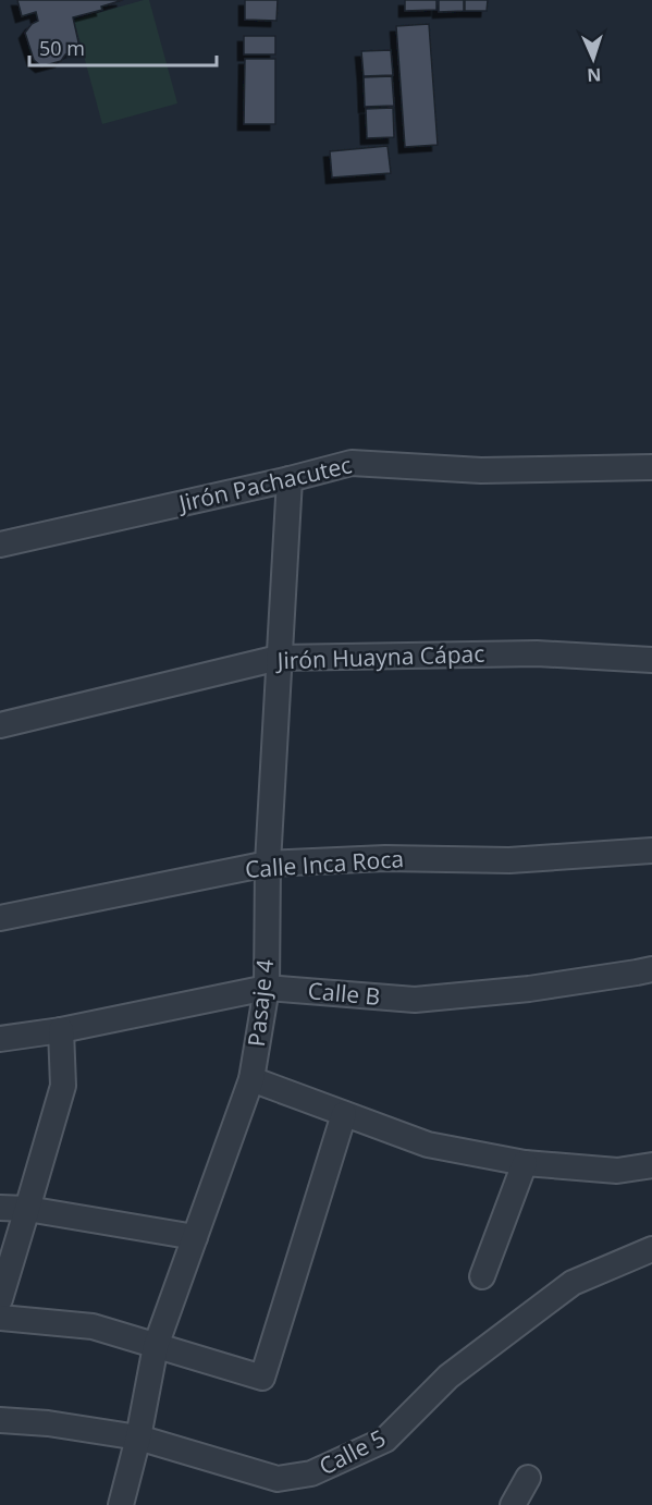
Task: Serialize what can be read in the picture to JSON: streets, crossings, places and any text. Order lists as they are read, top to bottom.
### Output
{
  "streets": {
    "street": [
      "Jirón Pachacutec",
      "Jirón Huayna Cápac",
      "Calle Inca Roca",
      "Calle B",
      "Pasaje 4",
      "Calle 5"
    ]
  },
  "crossings": [
    ["Jirón Pachacutec", "Pasaje 4"],
    ["Jirón Huayna Cápac", "Pasaje 4"],
    ["Calle Inca Roca", "Pasaje 4"],
    ["Calle B", "Pasaje 4"],
    ["Pasaje 4", "Calle 5"]
  ],
  "scale_bar": "50 m",
  "north": "bottom"
}
